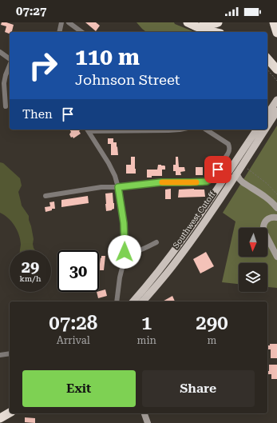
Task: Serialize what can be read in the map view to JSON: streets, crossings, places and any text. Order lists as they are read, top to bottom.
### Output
{
  "streets": {
    "main road": ["Southwest Cutoff"]
  },
  "north": "bottom",
  "page": {
    "status": "07:27",
    "turn": ["110 m", "Johnson Street"],
    "then": "Then",
    "speed": "29 km/h",
    "limit": "30",
    "eta": [
      "07:28",
      "Arrival",
      "1",
      "min",
      "290",
      "m"
    ],
    "buttons": ["Exit", "Share"]
  }
}
